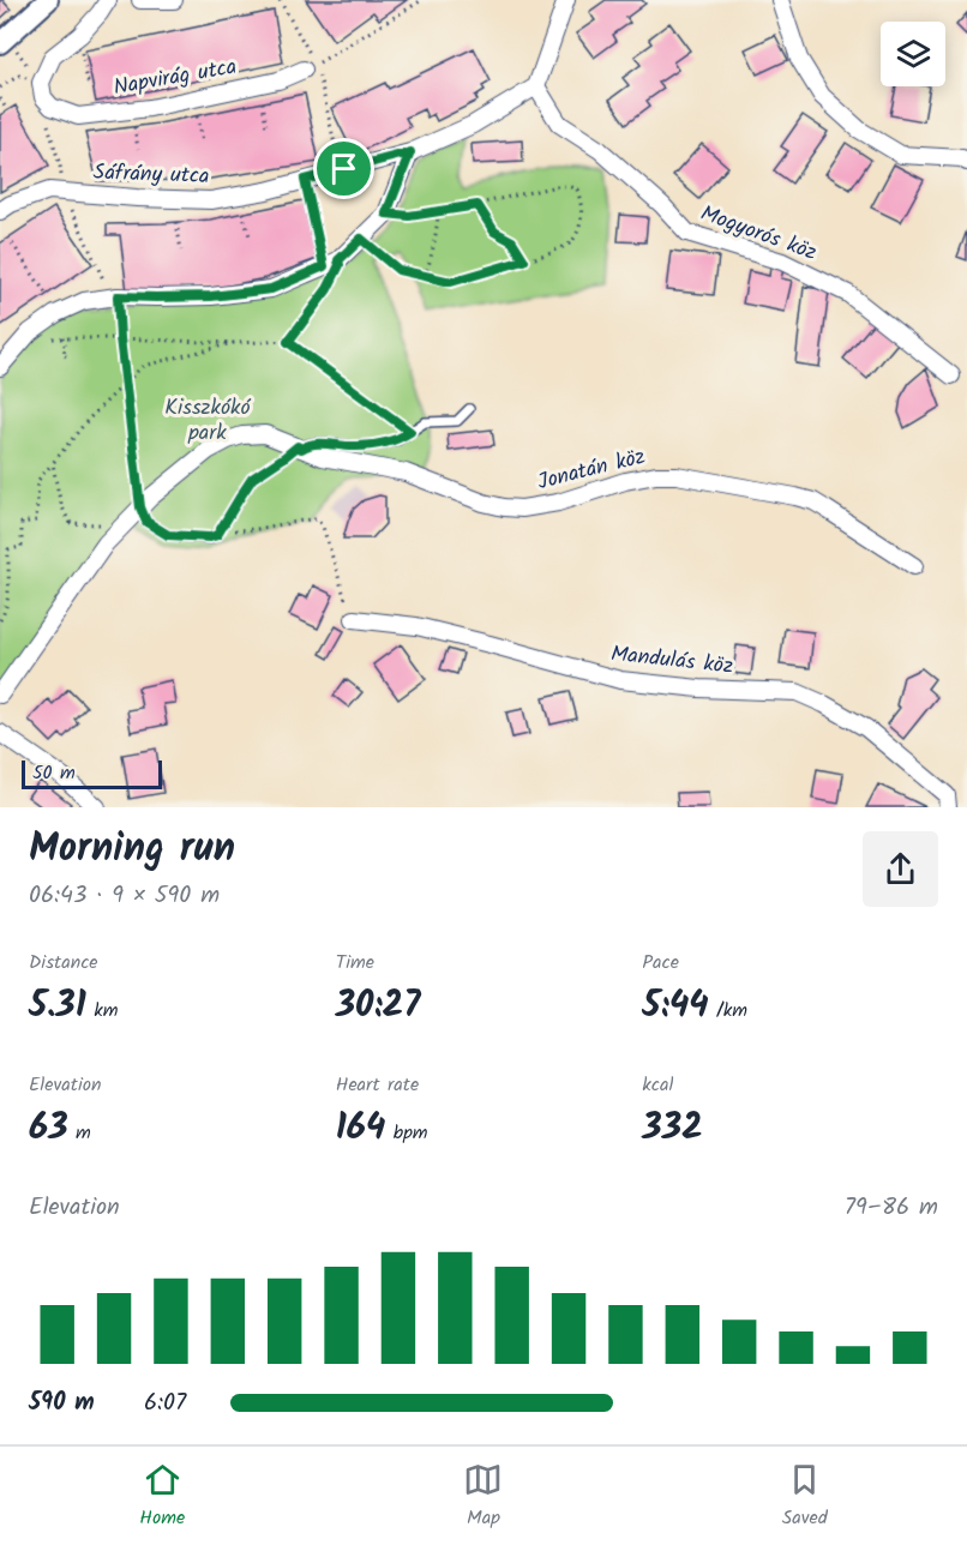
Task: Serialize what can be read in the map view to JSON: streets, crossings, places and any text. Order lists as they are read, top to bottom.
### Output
{
  "streets": {
    "street": [
      "Napvirág utca",
      "Sáfrány utca",
      "Mogyorós köz",
      "Jonatán köz",
      "Mandulás köz"
    ]
  },
  "crossings": [
    ["Sáfrány utca", "Mogyorós köz"]
  ],
  "parks": ["Kisszkókó park"],
  "scale_bar": "50 m",
  "page": {
    "scale": "50 m",
    "heading": ["Morning run", "06:43 · 9 × 590 m"],
    "stats": [
      ["Distance", "5.31 km"],
      ["Time", "30:27"],
      ["Pace", "5:44 /km"],
      ["Elevation", "63 m"],
      ["Heart rate", "164 bpm"],
      ["kcal", "332"]
    ],
    "chart": ["Elevation", "79–86 m"],
    "list": [
      {
        "name": "590 m",
        "note": "6:07"
      }
    ],
    "tabs": ["Home", "Map", "Saved"]
  }
}
